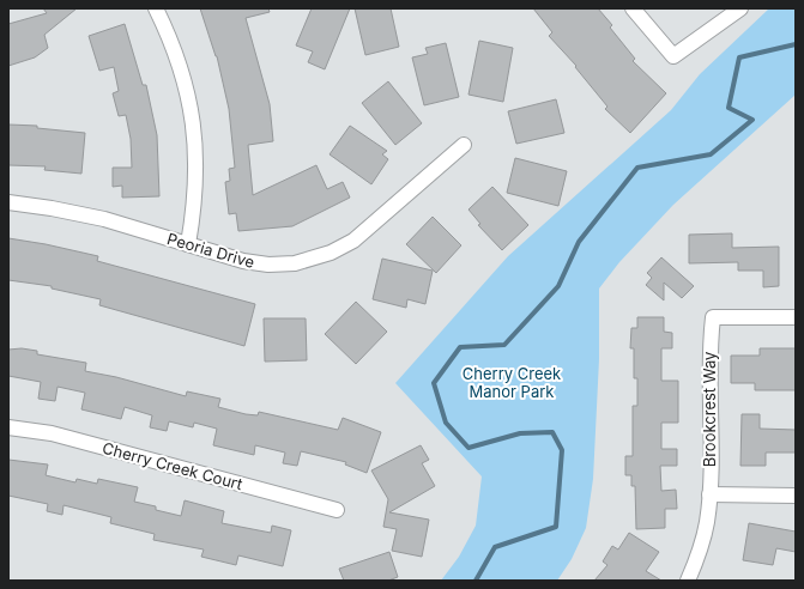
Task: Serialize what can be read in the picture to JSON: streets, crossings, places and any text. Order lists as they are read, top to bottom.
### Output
{
  "streets": {
    "street": ["Peoria Drive", "Brookcrest Way", "Cherry Creek Court"]
  },
  "parks": ["Cherry Creek Manor Park"]
}
